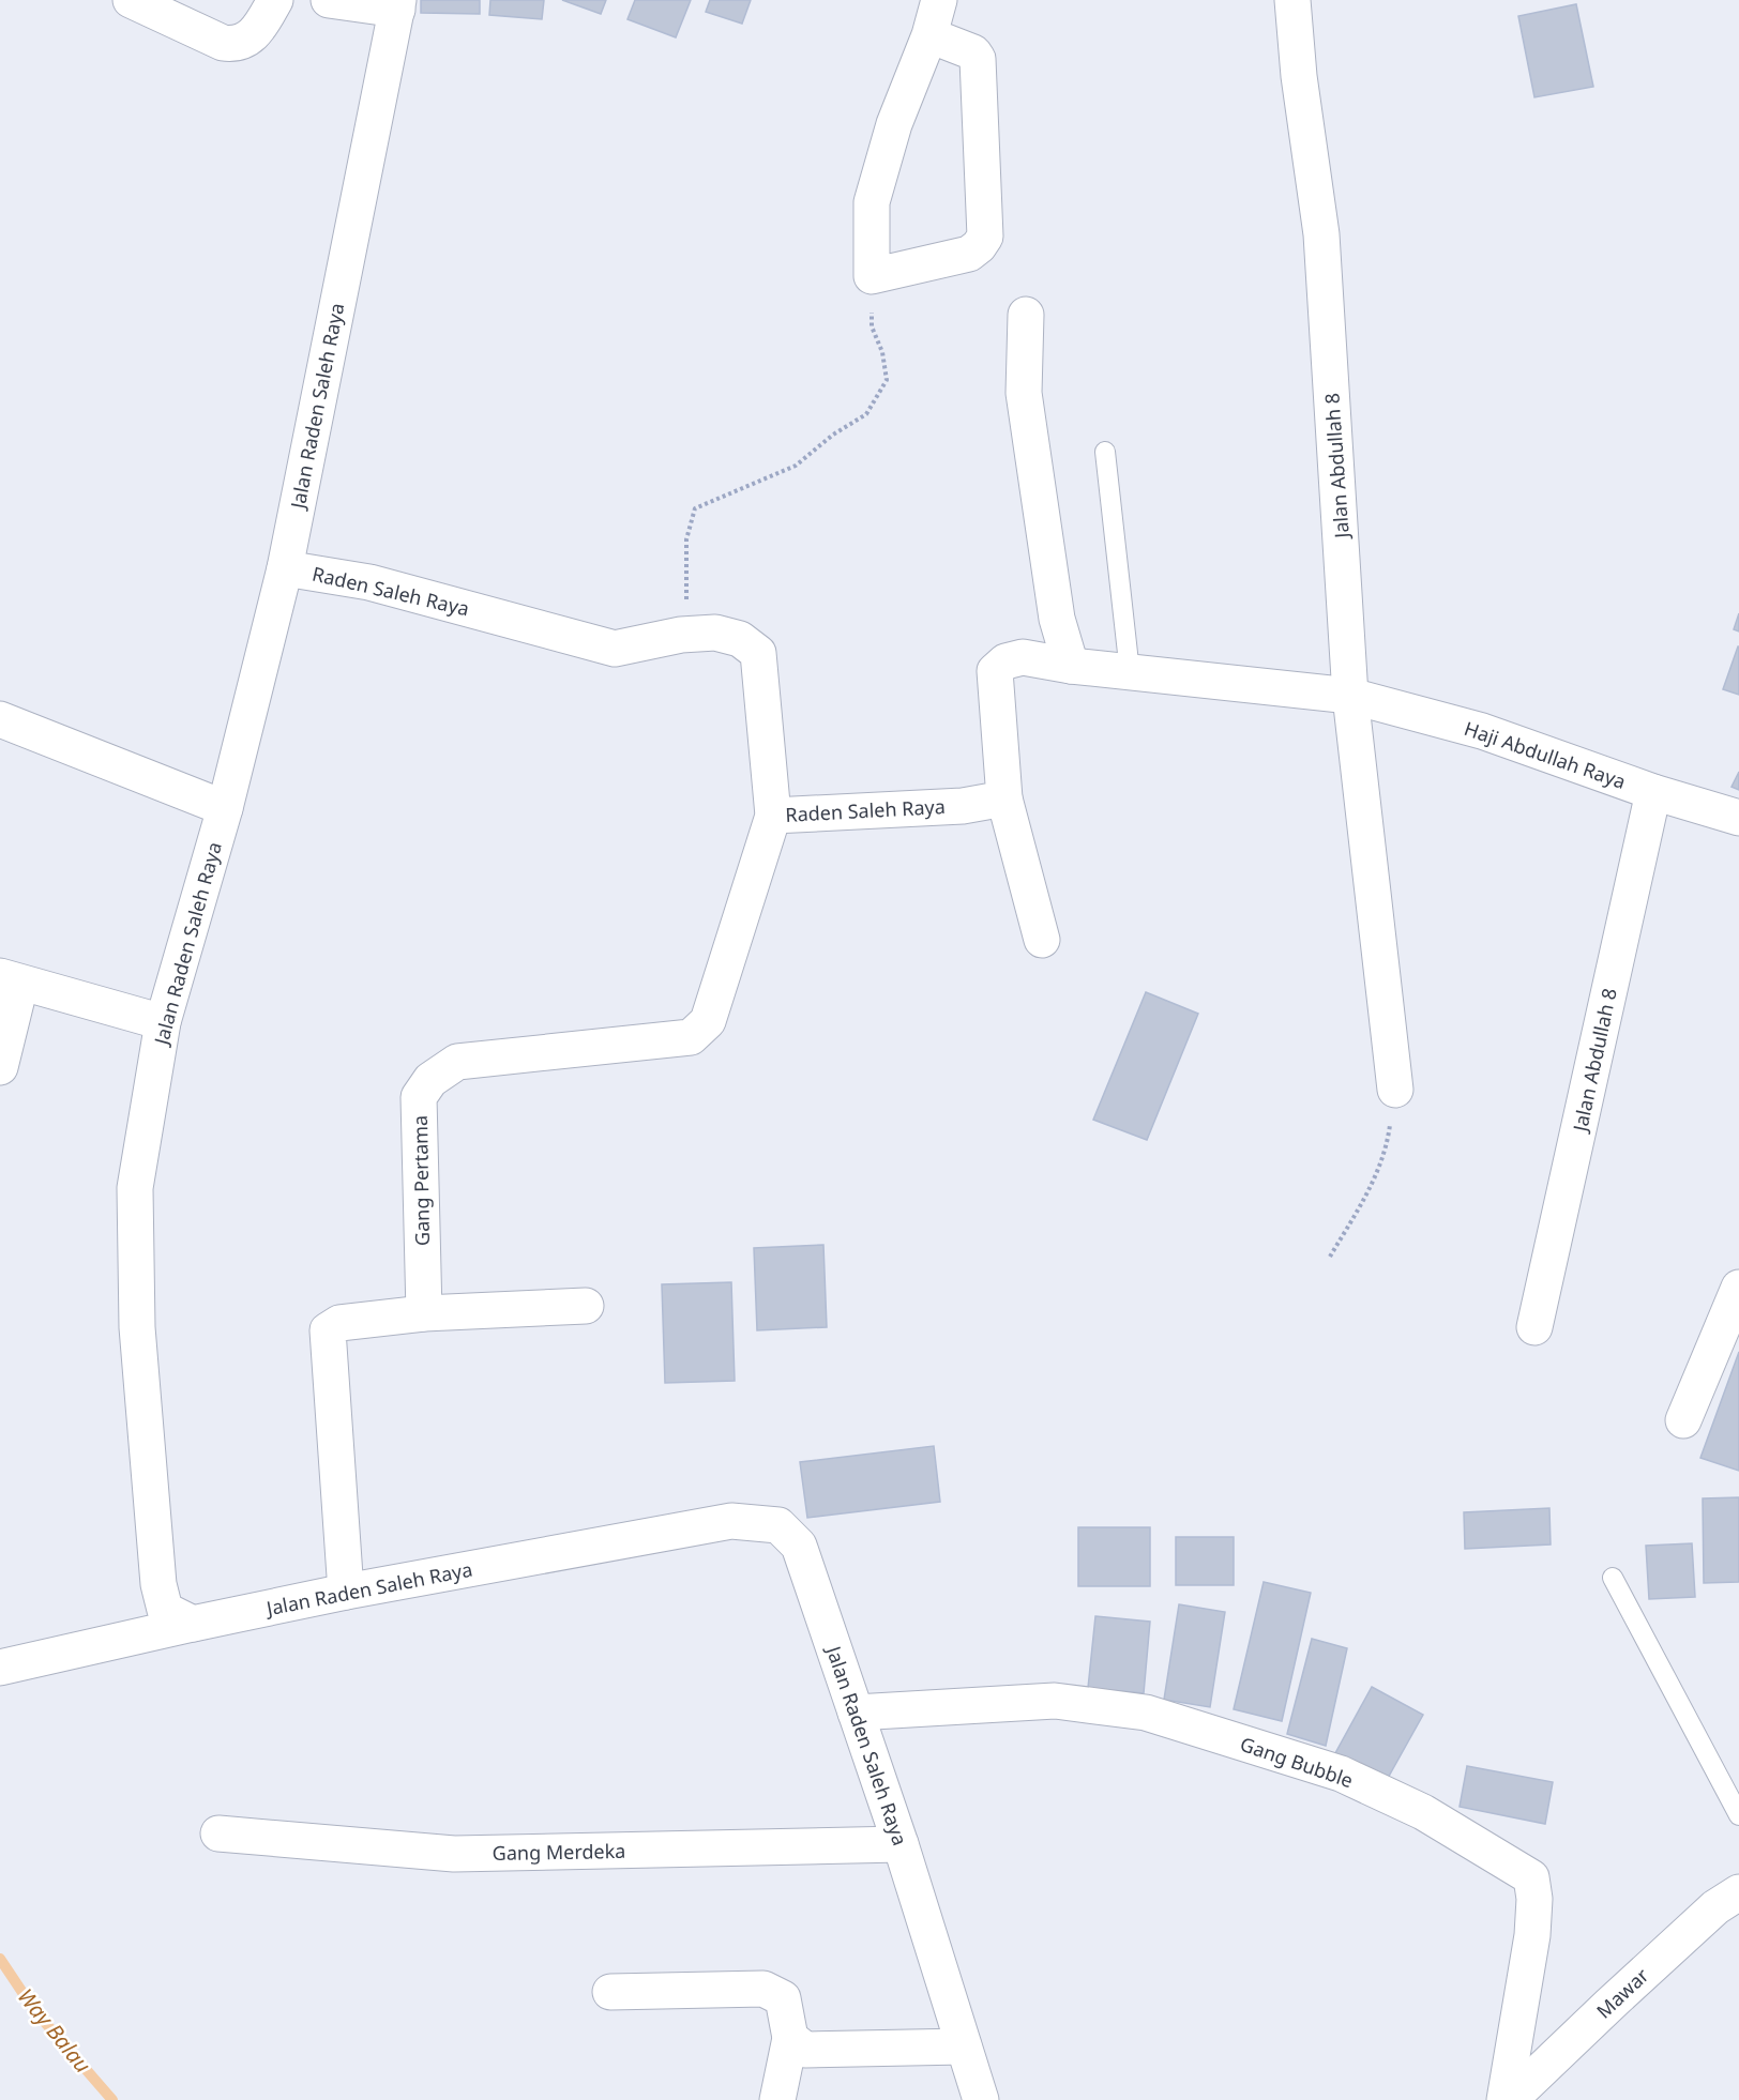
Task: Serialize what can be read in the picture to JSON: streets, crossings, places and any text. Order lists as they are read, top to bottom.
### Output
{
  "streets": {
    "street": [
      "Jalan Raden Saleh Raya",
      "Jalan Abdullah 8",
      "Raden Saleh Raya",
      "Haji Abdullah Raya",
      "Gang Pertama",
      "Gang Bubble",
      "Gang Merdeka",
      "Mawar"
    ]
  },
  "crossings": [
    ["Jalan Raden Saleh Raya", "Raden Saleh Raya"],
    ["Jalan Raden Saleh Raya", "Gang Bubble"],
    ["Jalan Raden Saleh Raya", "Gang Merdeka"],
    ["Jalan Abdullah 8", "Haji Abdullah Raya"],
    ["Raden Saleh Raya", "Gang Pertama"]
  ],
  "water": ["Way Balau"]
}
